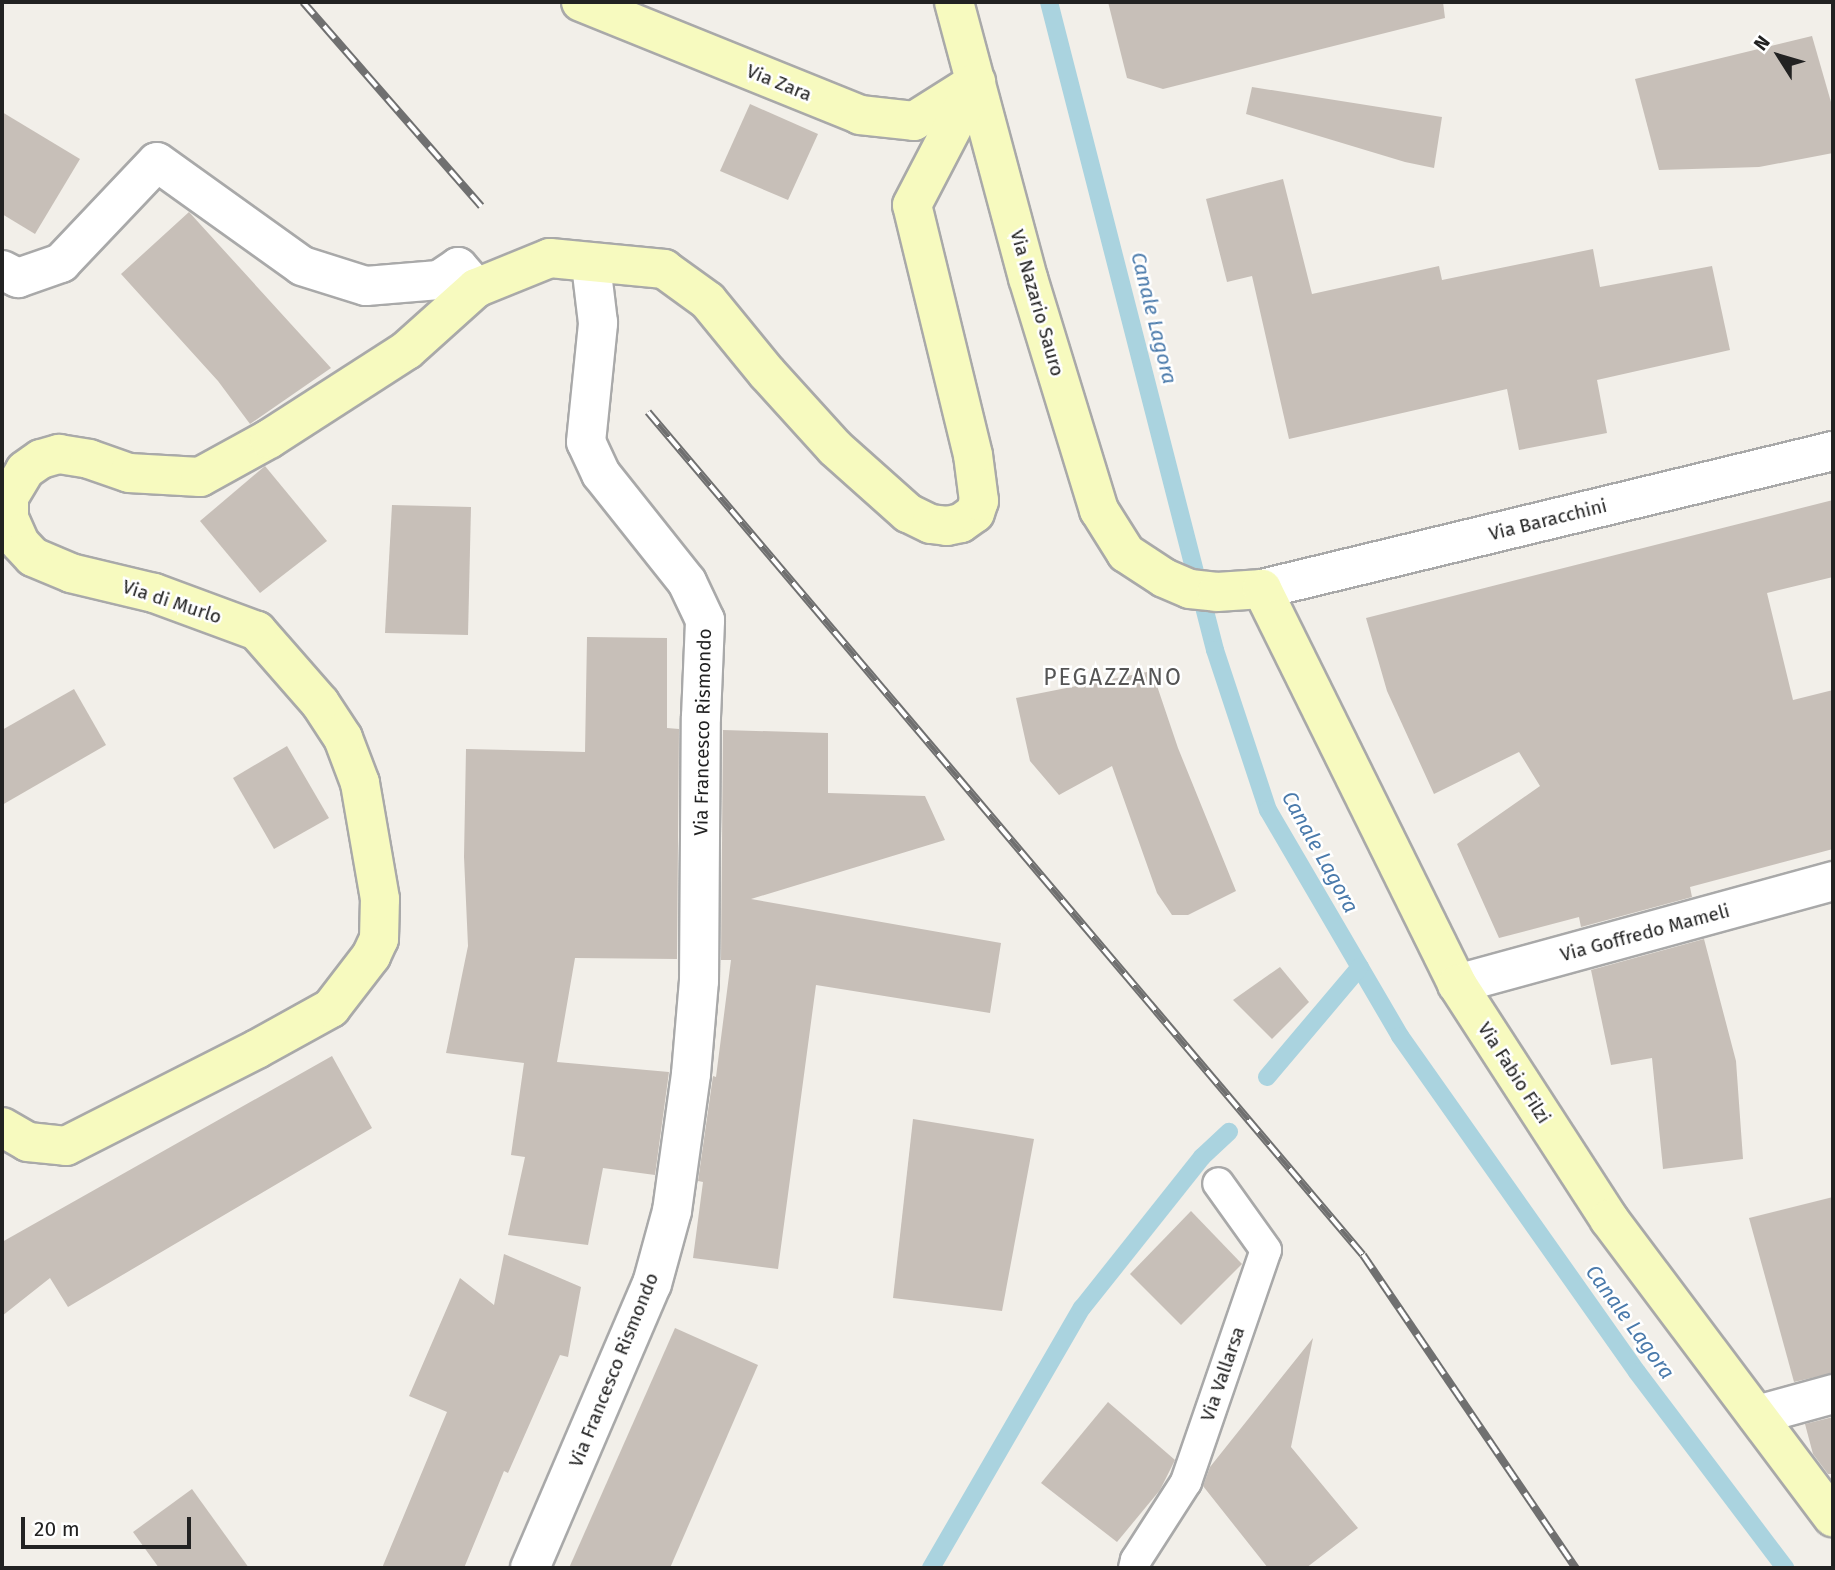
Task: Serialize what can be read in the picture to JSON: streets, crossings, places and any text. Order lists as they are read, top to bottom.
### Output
{
  "streets": {
    "street": [
      "Via Zara",
      "Via Nazario Sauro",
      "Via Baracchini",
      "Via di Murlo",
      "Via Francesco Rismondo",
      "Via Goffredo Mameli",
      "Via Fabio Filzi"
    ],
    "lane": ["Via Vallarsa"]
  },
  "crossings": [
    ["Via Zara", "Via Nazario Sauro"],
    ["Via Nazario Sauro", "Via Baracchini"],
    ["Via Nazario Sauro", "Via Fabio Filzi"],
    ["Via Baracchini", "Via Fabio Filzi"],
    ["Via di Murlo", "Via Francesco Rismondo"],
    ["Via Goffredo Mameli", "Via Fabio Filzi"]
  ],
  "districts": ["PEGAZZANO"],
  "water": ["Canale Lagora"],
  "scale_bar": "20 m",
  "north": "top left"
}
